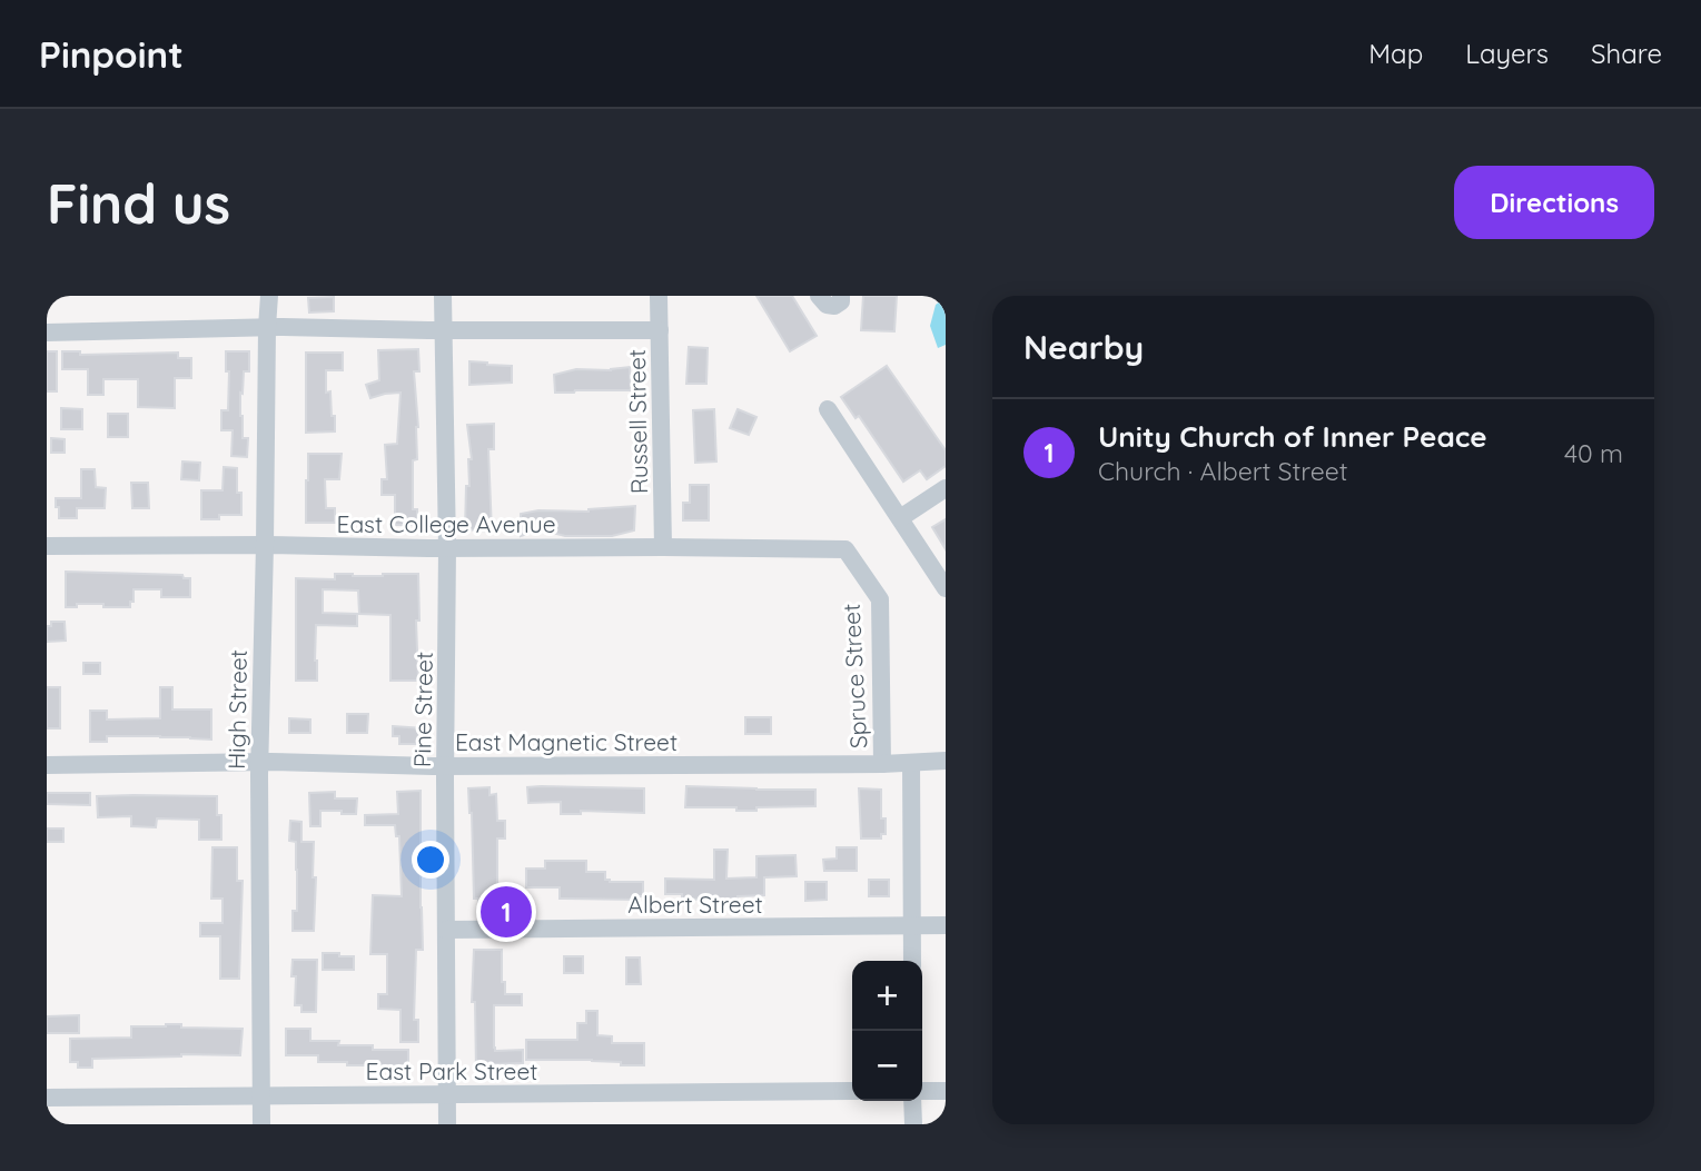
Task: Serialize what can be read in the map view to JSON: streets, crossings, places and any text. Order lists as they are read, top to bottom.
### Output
{
  "streets": {
    "street": [
      "Russell Street",
      "East College Avenue",
      "Spruce Street",
      "High Street",
      "Pine Street",
      "East Magnetic Street",
      "Albert Street",
      "East Park Street"
    ]
  },
  "crossings": [
    ["Russell Street", "East College Avenue"],
    ["East College Avenue", "Spruce Street"],
    ["East College Avenue", "High Street"],
    ["East College Avenue", "Pine Street"],
    ["Spruce Street", "East Magnetic Street"],
    ["High Street", "East Magnetic Street"],
    ["High Street", "East Park Street"],
    ["Pine Street", "East Magnetic Street"],
    ["Pine Street", "Albert Street"],
    ["Pine Street", "East Park Street"]
  ],
  "page": {
    "header": "Pinpoint",
    "nav": ["Map", "Layers", "Share"],
    "buttons": "Directions",
    "title": "Find us",
    "heading": "Nearby",
    "list": [
      {
        "mark": "1",
        "name": "Unity Church of Inner Peace",
        "note": "Church · Albert Street",
        "value": "40 m"
      }
    ],
    "pins": "1",
    "map_buttons": ["+", "−"]
  }
}
